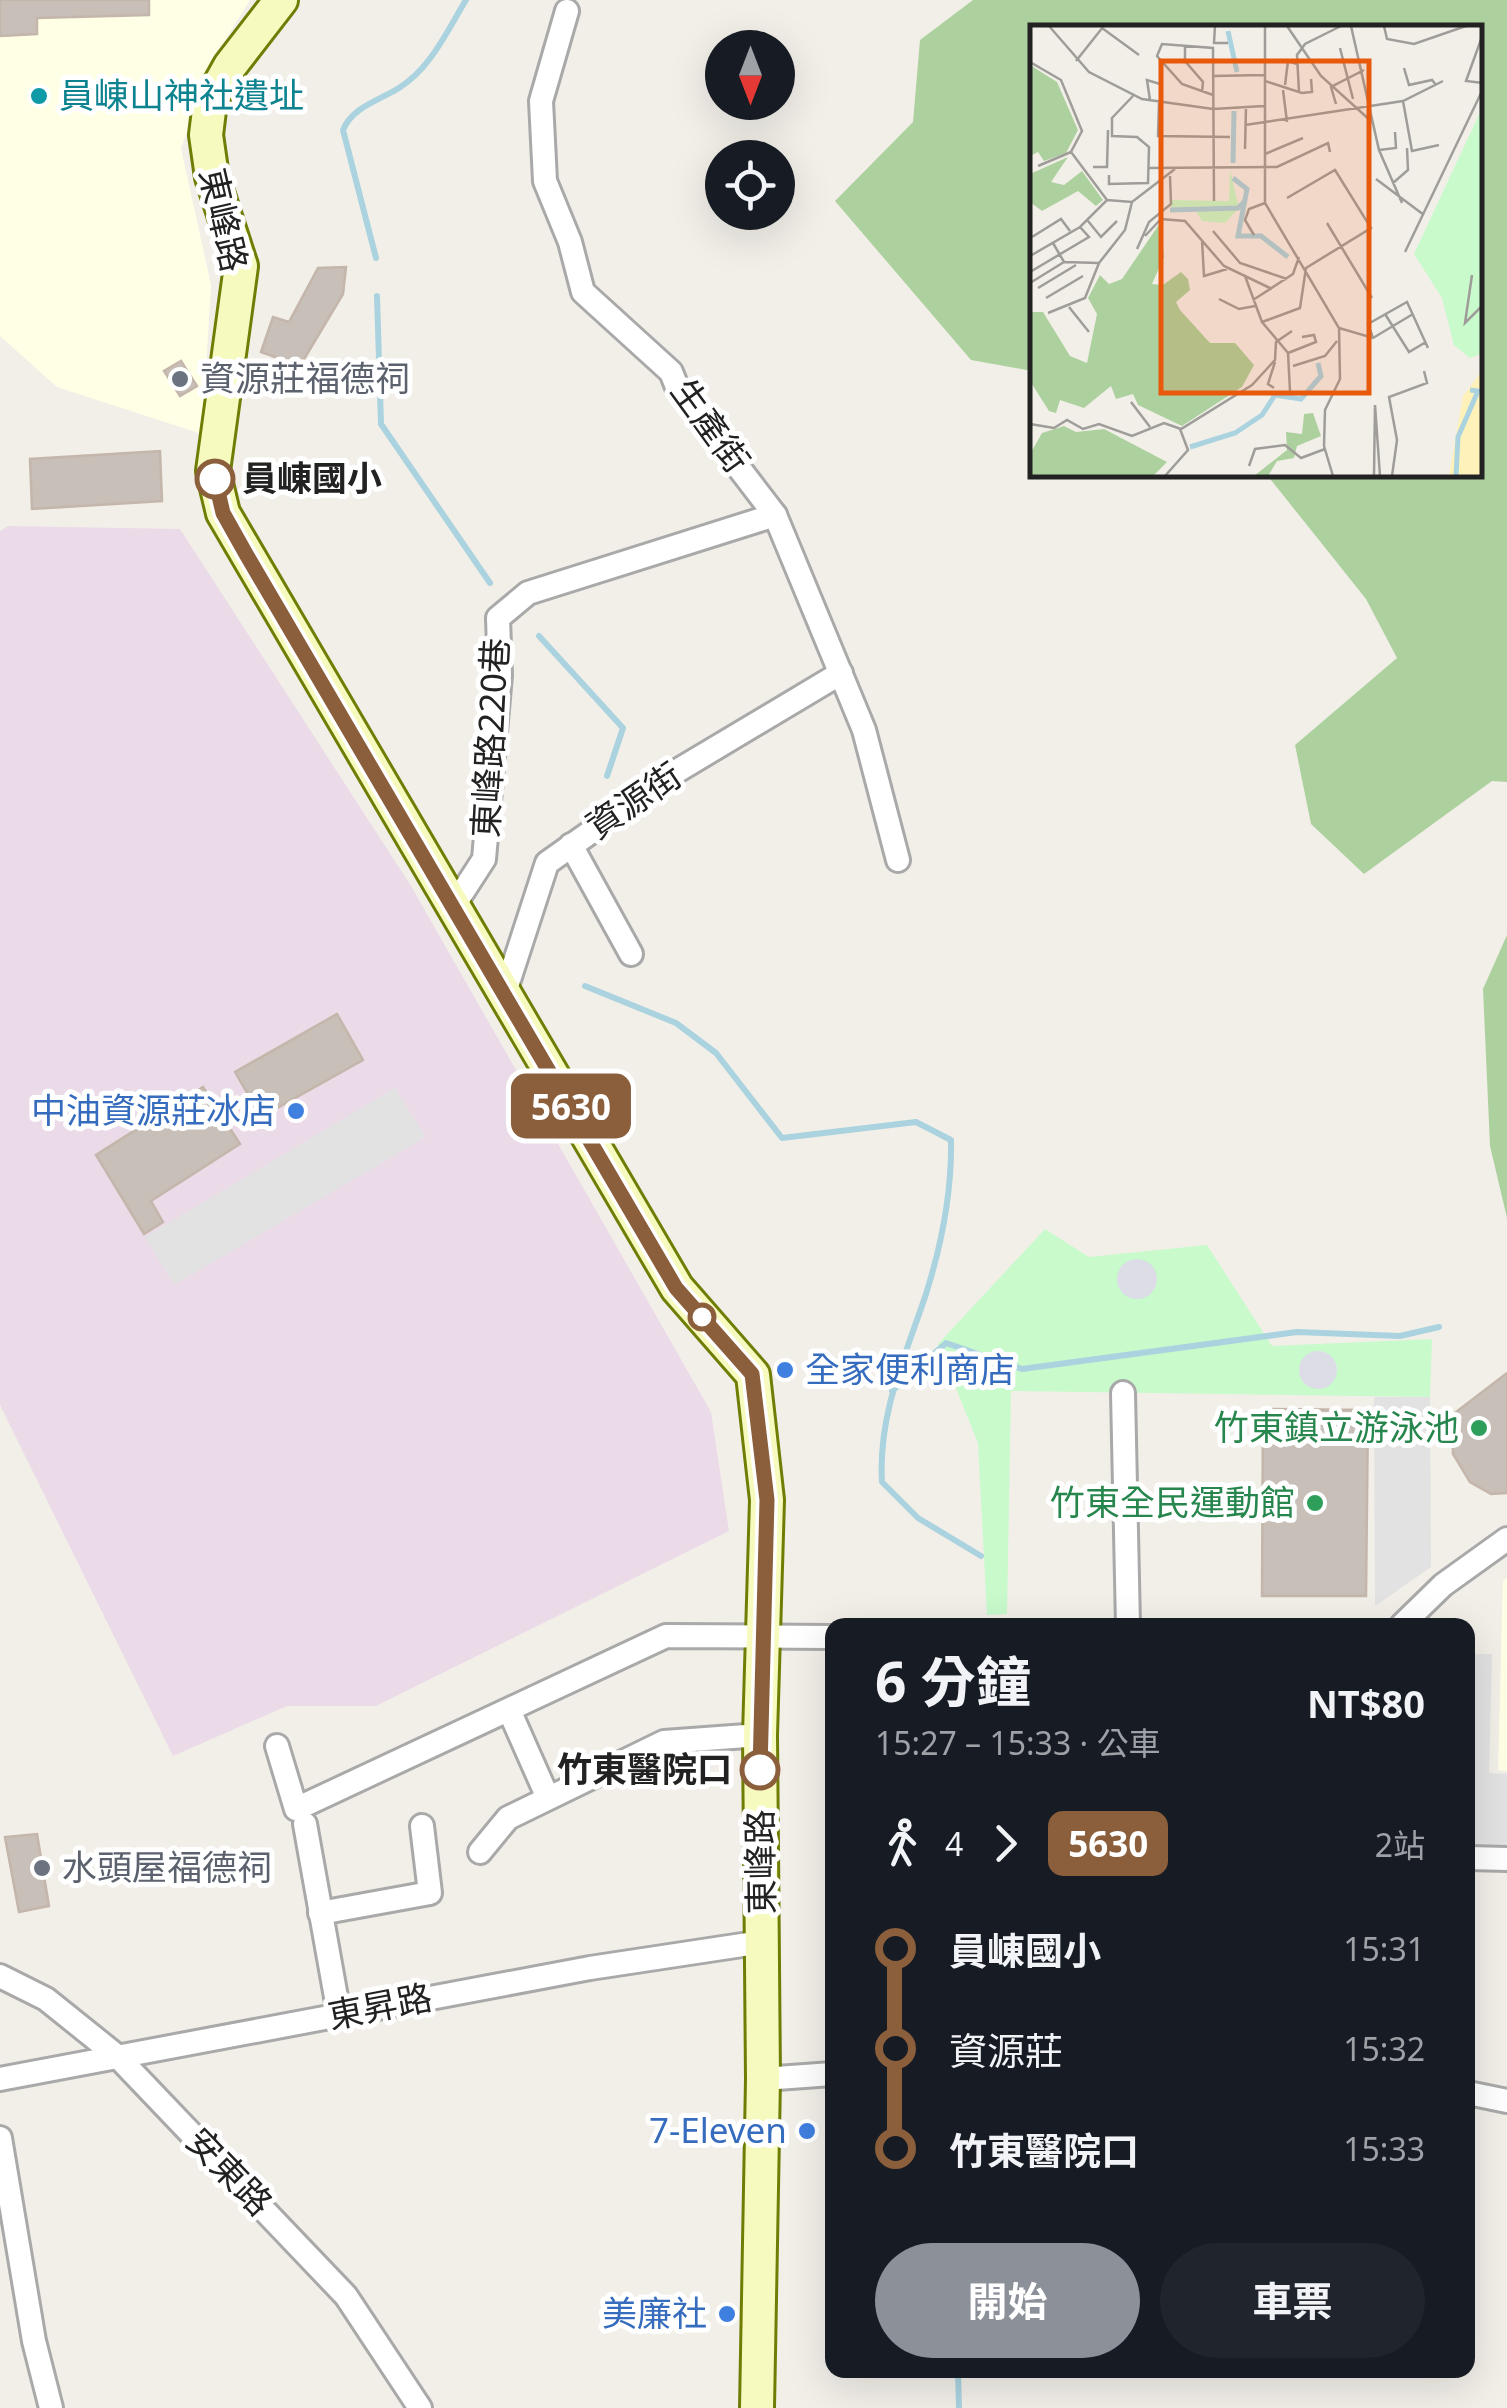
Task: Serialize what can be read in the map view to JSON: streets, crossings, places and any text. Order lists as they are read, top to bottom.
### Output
{
  "streets": {
    "main road": ["東峰路"],
    "street": [
      "生產街",
      "東峰路220巷",
      "資源街",
      "東昇路",
      "安東路"
    ]
  },
  "crossings": [
    ["東峰路", "東峰路220巷"],
    ["東峰路", "資源街"],
    ["東峰路", "東昇路"],
    ["生產街", "東峰路220巷"],
    ["生產街", "資源街"],
    ["東昇路", "安東路"]
  ],
  "places": [
    "員崠山神社遺址",
    "資源莊福德祠",
    "員崠國小",
    "中油資源莊冰店",
    "全家便利商店",
    "竹東鎮立游泳池",
    "竹東全民運動館",
    "竹東醫院口",
    "水頭屋福德祠",
    "7-Eleven",
    "美廉社"
  ],
  "lines": ["bus line 5630"],
  "north": "bottom",
  "page": {
    "on_map": "5630",
    "heading": ["6 分鐘", "15:27 – 15:33 · 公車", "NT$80"],
    "legs": ["4", "5630", "2站"],
    "list": [
      {
        "name": "員崠國小",
        "value": "15:31"
      },
      {
        "name": "資源莊",
        "value": "15:32"
      },
      {
        "name": "竹東醫院口",
        "value": "15:33"
      }
    ],
    "buttons": ["開始", "車票"]
  }
}
